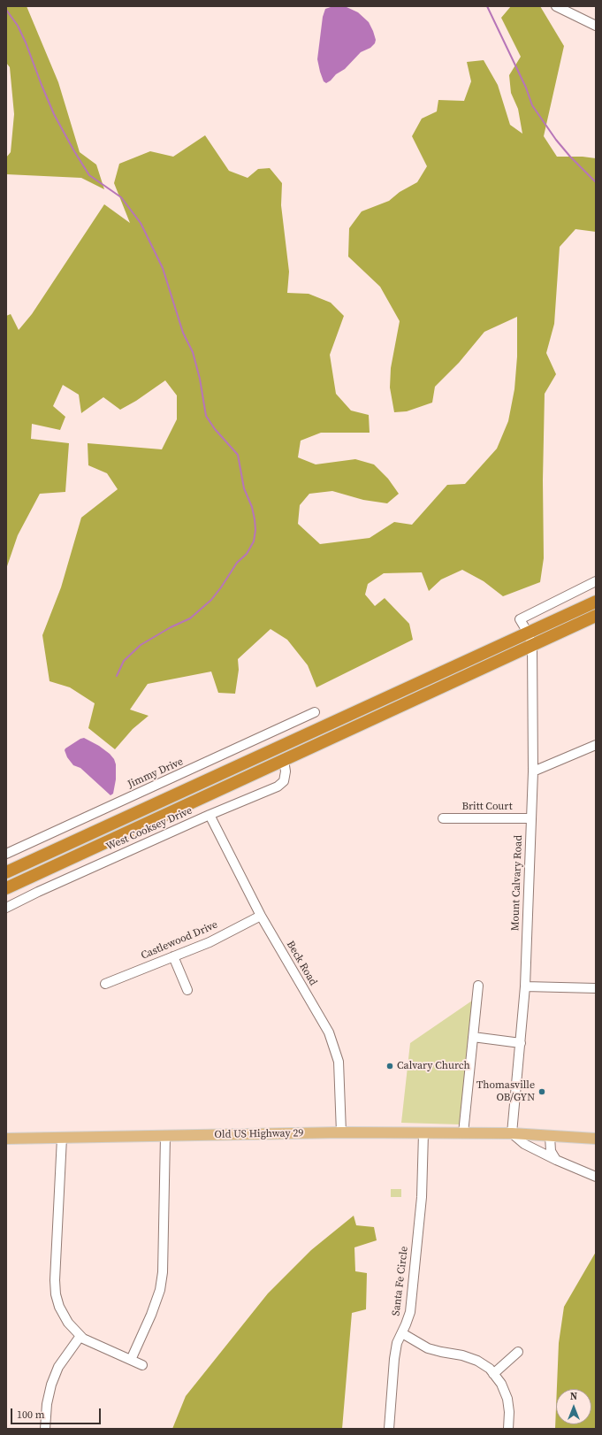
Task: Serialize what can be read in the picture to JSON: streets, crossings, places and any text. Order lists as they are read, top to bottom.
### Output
{
  "streets": {
    "main road": ["Old US Highway 29"],
    "street": [
      "Jimmy Drive",
      "Britt Court",
      "West Cooksey Drive",
      "Mount Calvary Road",
      "Castlewood Drive",
      "Beck Road",
      "Santa Fe Circle"
    ]
  },
  "crossings": [
    ["Britt Court", "Mount Calvary Road"],
    ["West Cooksey Drive", "Beck Road"],
    ["Mount Calvary Road", "Old US Highway 29"],
    ["Castlewood Drive", "Beck Road"],
    ["Beck Road", "Old US Highway 29"],
    ["Old US Highway 29", "Santa Fe Circle"]
  ],
  "places": ["Calvary Church", "Thomasville OB/GYN"],
  "scale_bar": "100 m",
  "north": "top"
}
